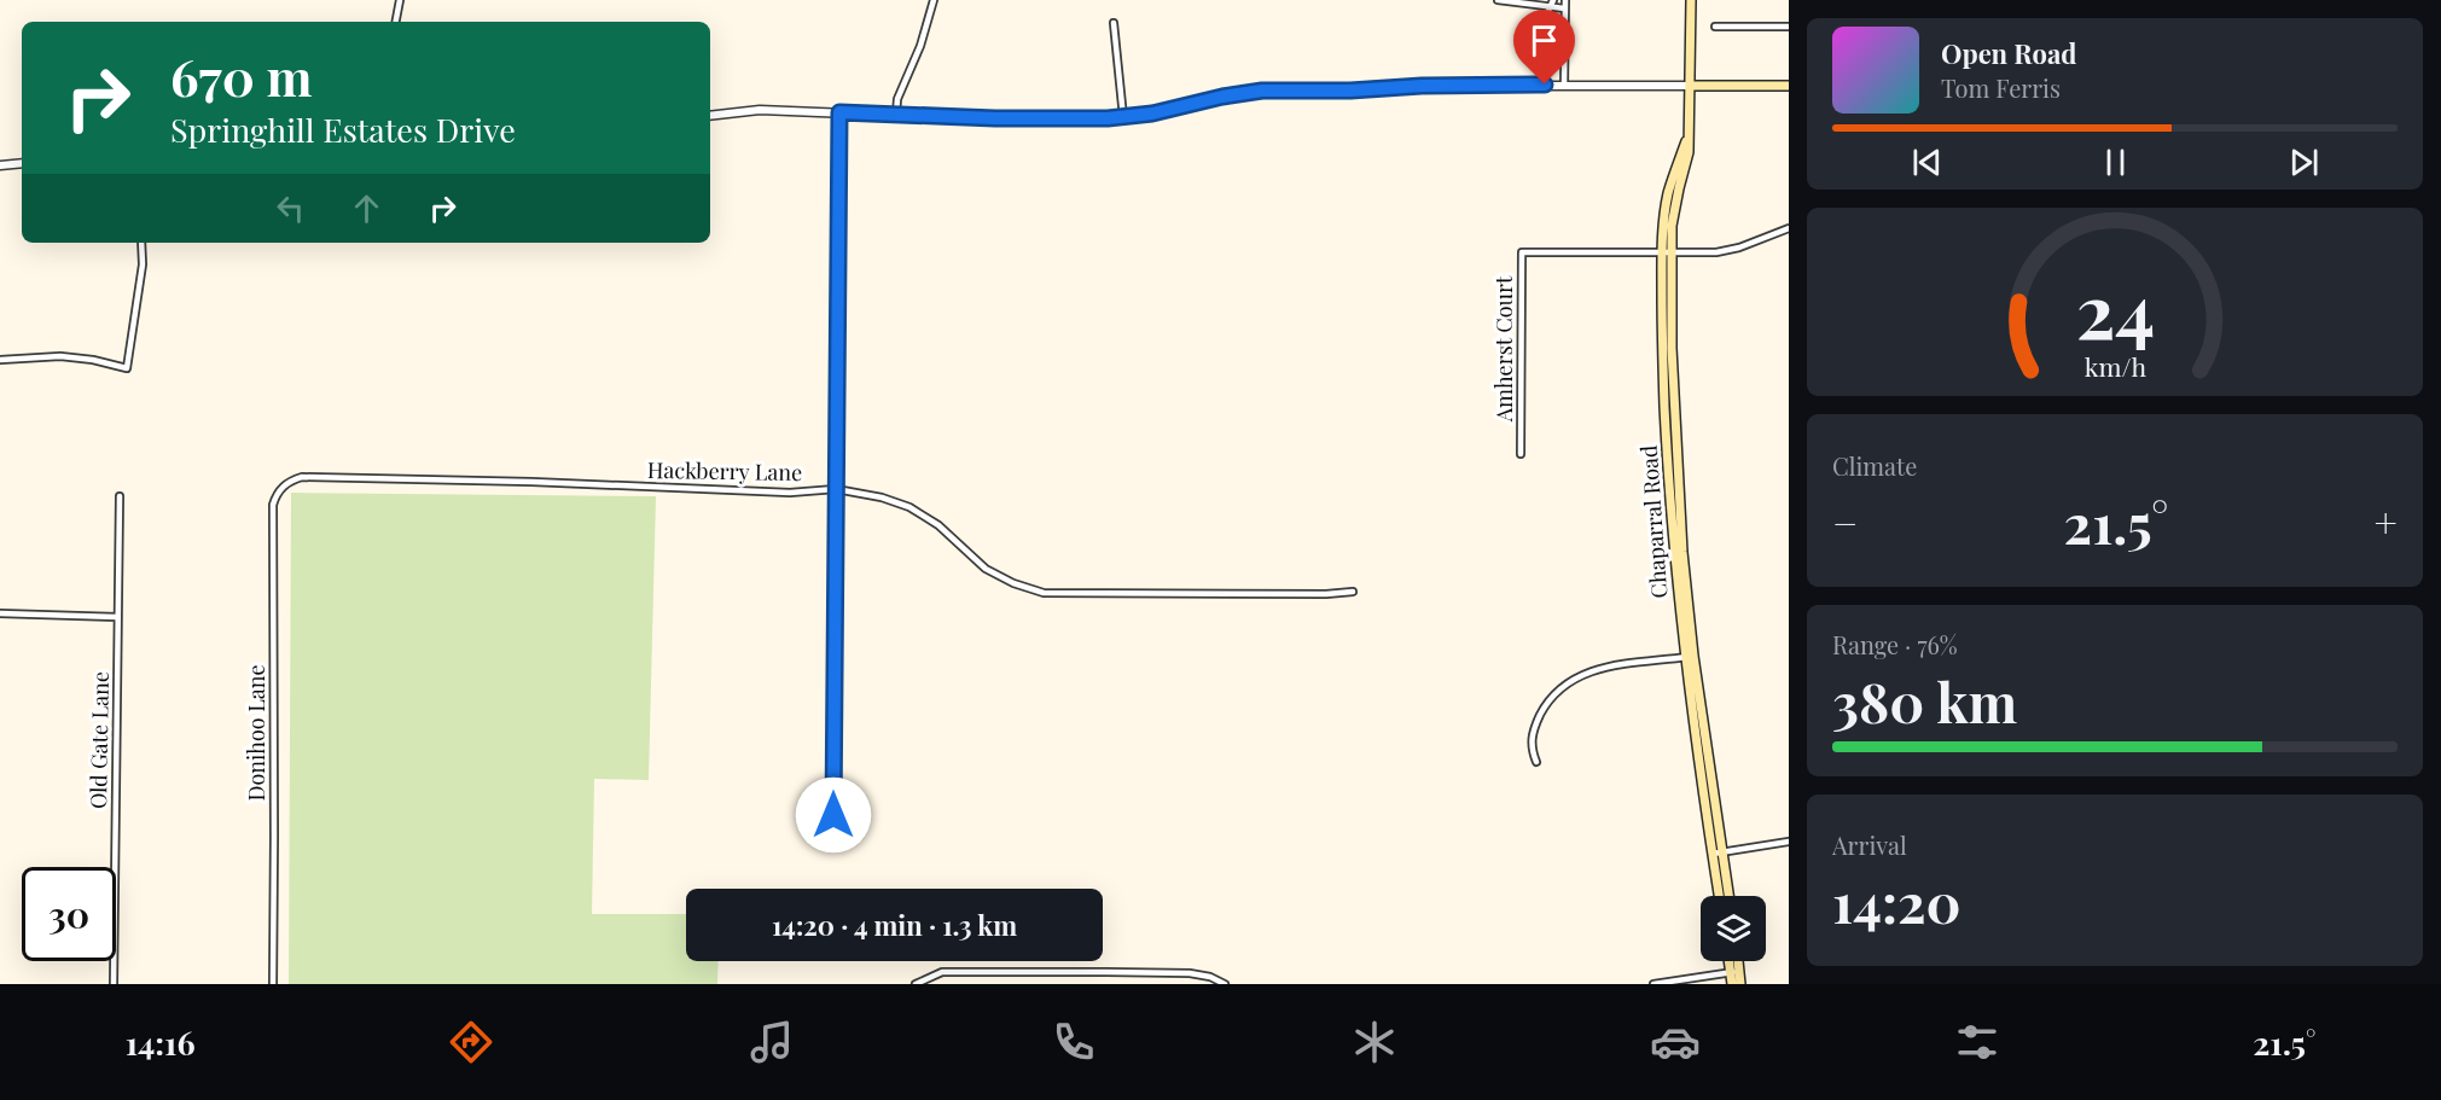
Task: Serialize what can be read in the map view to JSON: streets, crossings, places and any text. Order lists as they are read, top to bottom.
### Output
{
  "streets": {
    "main road": ["Chaparral Road"],
    "street": [
      "Amherst Court",
      "Hackberry Lane",
      "Donihoo Lane",
      "Old Gate Lane"
    ]
  },
  "crossings": [
    ["Amherst Court", "Chaparral Road"],
    ["Hackberry Lane", "Donihoo Lane"]
  ],
  "page": {
    "turn": ["670 m", "Springhill Estates Drive"],
    "song": ["Open Road", "Tom Ferris"],
    "tile": [
      "Climate",
      ["Range · 76%", "380 km"],
      ["Arrival", "14:20"]
    ],
    "heat": ["−", "21.5°", "+"],
    "limit": "30",
    "trip": "14:20 · 4 min · 1.3 km",
    "tabs": ["14:16", "21.5°"],
    "gauge": ["24", "km/h"]
  }
}
